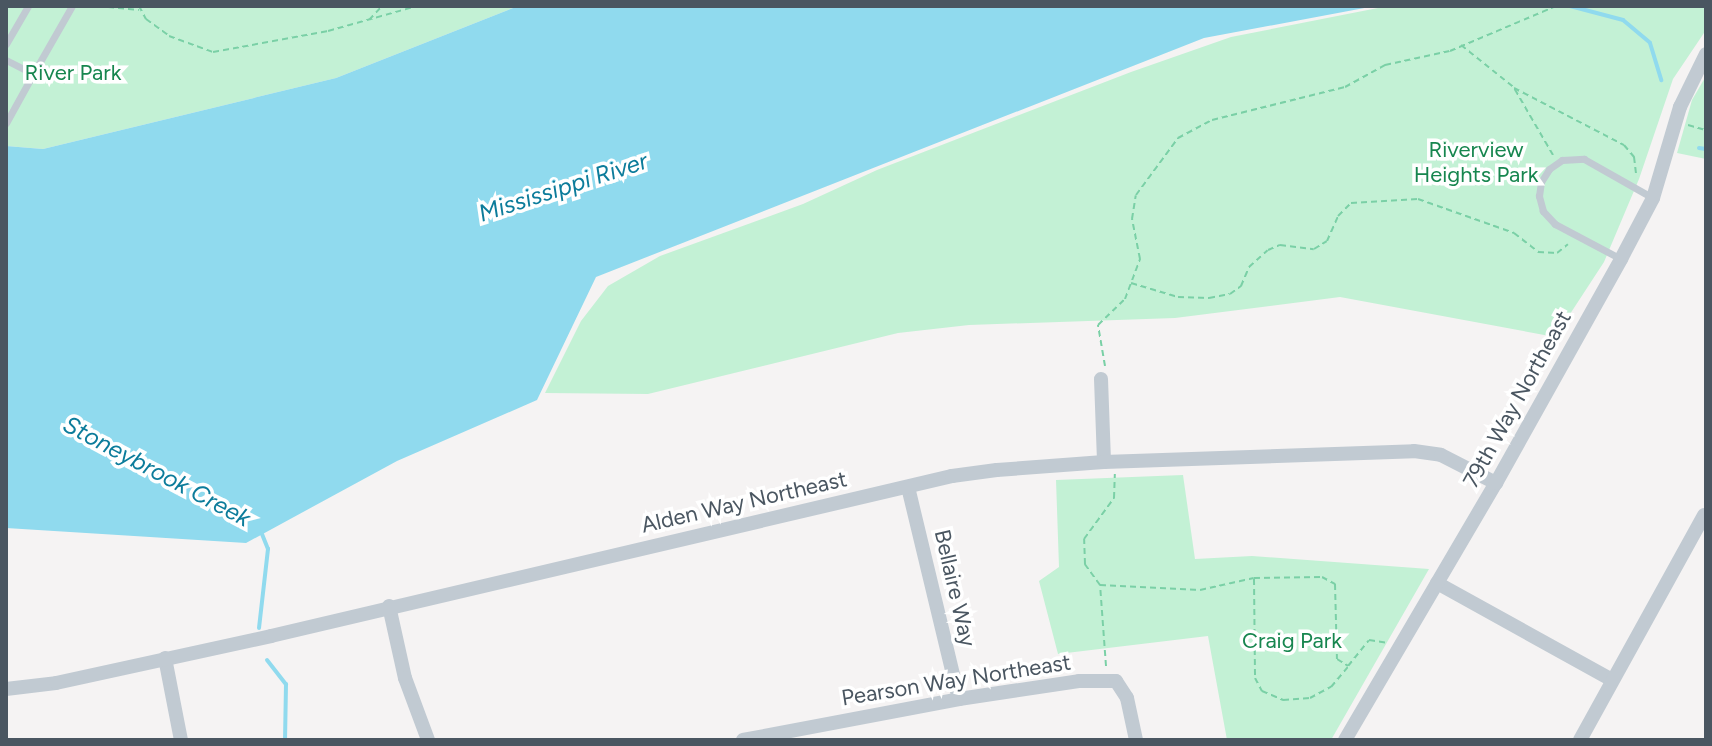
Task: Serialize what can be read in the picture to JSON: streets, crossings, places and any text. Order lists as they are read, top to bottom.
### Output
{
  "streets": {
    "street": [
      "79th Way Northeast",
      "Alden Way Northeast",
      "Bellaire Way",
      "Pearson Way Northeast"
    ]
  },
  "crossings": [
    ["79th Way Northeast", "Alden Way Northeast"],
    ["Alden Way Northeast", "Bellaire Way"],
    ["Bellaire Way", "Pearson Way Northeast"]
  ],
  "water": ["Mississippi River", "Stoneybrook Creek"],
  "parks": ["River Park", "Riverview Heights Park", "Craig Park"]
}
